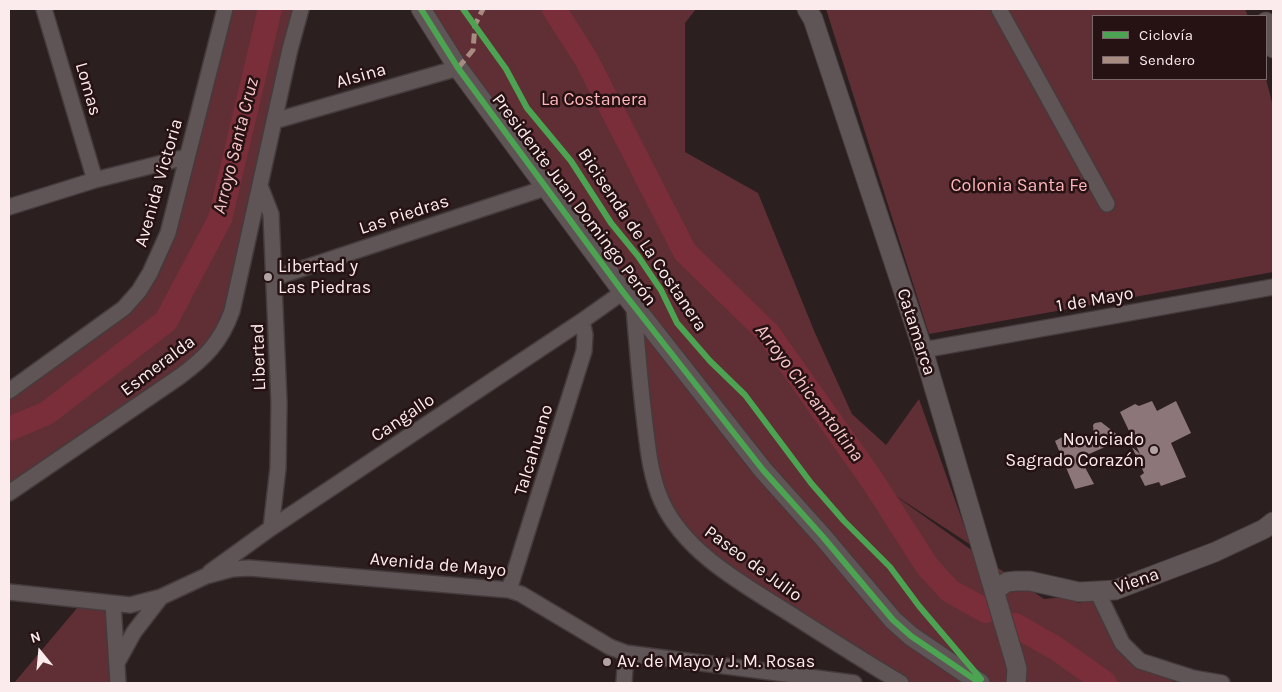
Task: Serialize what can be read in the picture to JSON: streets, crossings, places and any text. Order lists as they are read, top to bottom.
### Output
{
  "streets": {
    "street": [
      "Alsina",
      "Lomas",
      "Avenida Victoria",
      "Presidente Juan Domingo Perón",
      "Las Piedras",
      "1 de Mayo",
      "Catamarca",
      "Libertad",
      "Esmeralda",
      "Cangallo",
      "Talcahuano",
      "Paseo de Julio",
      "Avenida de Mayo",
      "Viena"
    ],
    "cycle path": ["Bicisenda de La Costanera"]
  },
  "crossings": [
    ["Alsina", "Presidente Juan Domingo Perón"],
    ["Alsina", "Esmeralda"],
    ["Presidente Juan Domingo Perón", "Las Piedras"],
    ["Presidente Juan Domingo Perón", "Cangallo"],
    ["Presidente Juan Domingo Perón", "Paseo de Julio"],
    ["Las Piedras", "Libertad"],
    ["1 de Mayo", "Catamarca"],
    ["Catamarca", "Viena"],
    ["Libertad", "Esmeralda"],
    ["Libertad", "Cangallo"],
    ["Cangallo", "Talcahuano"],
    ["Cangallo", "Paseo de Julio"],
    ["Cangallo", "Avenida de Mayo"],
    ["Talcahuano", "Avenida de Mayo"]
  ],
  "water": ["Arroyo Santa Cruz", "Arroyo Chicamtoltina"],
  "parks": ["La Costanera", "Colonia Santa Fe"],
  "places": ["Libertad y Las Piedras", "Noviciado Sagrado Corazón", "Av. de Mayo y J. M. Rosas"],
  "legend": ["Ciclovía", "Sendero"],
  "north": "top"
}
